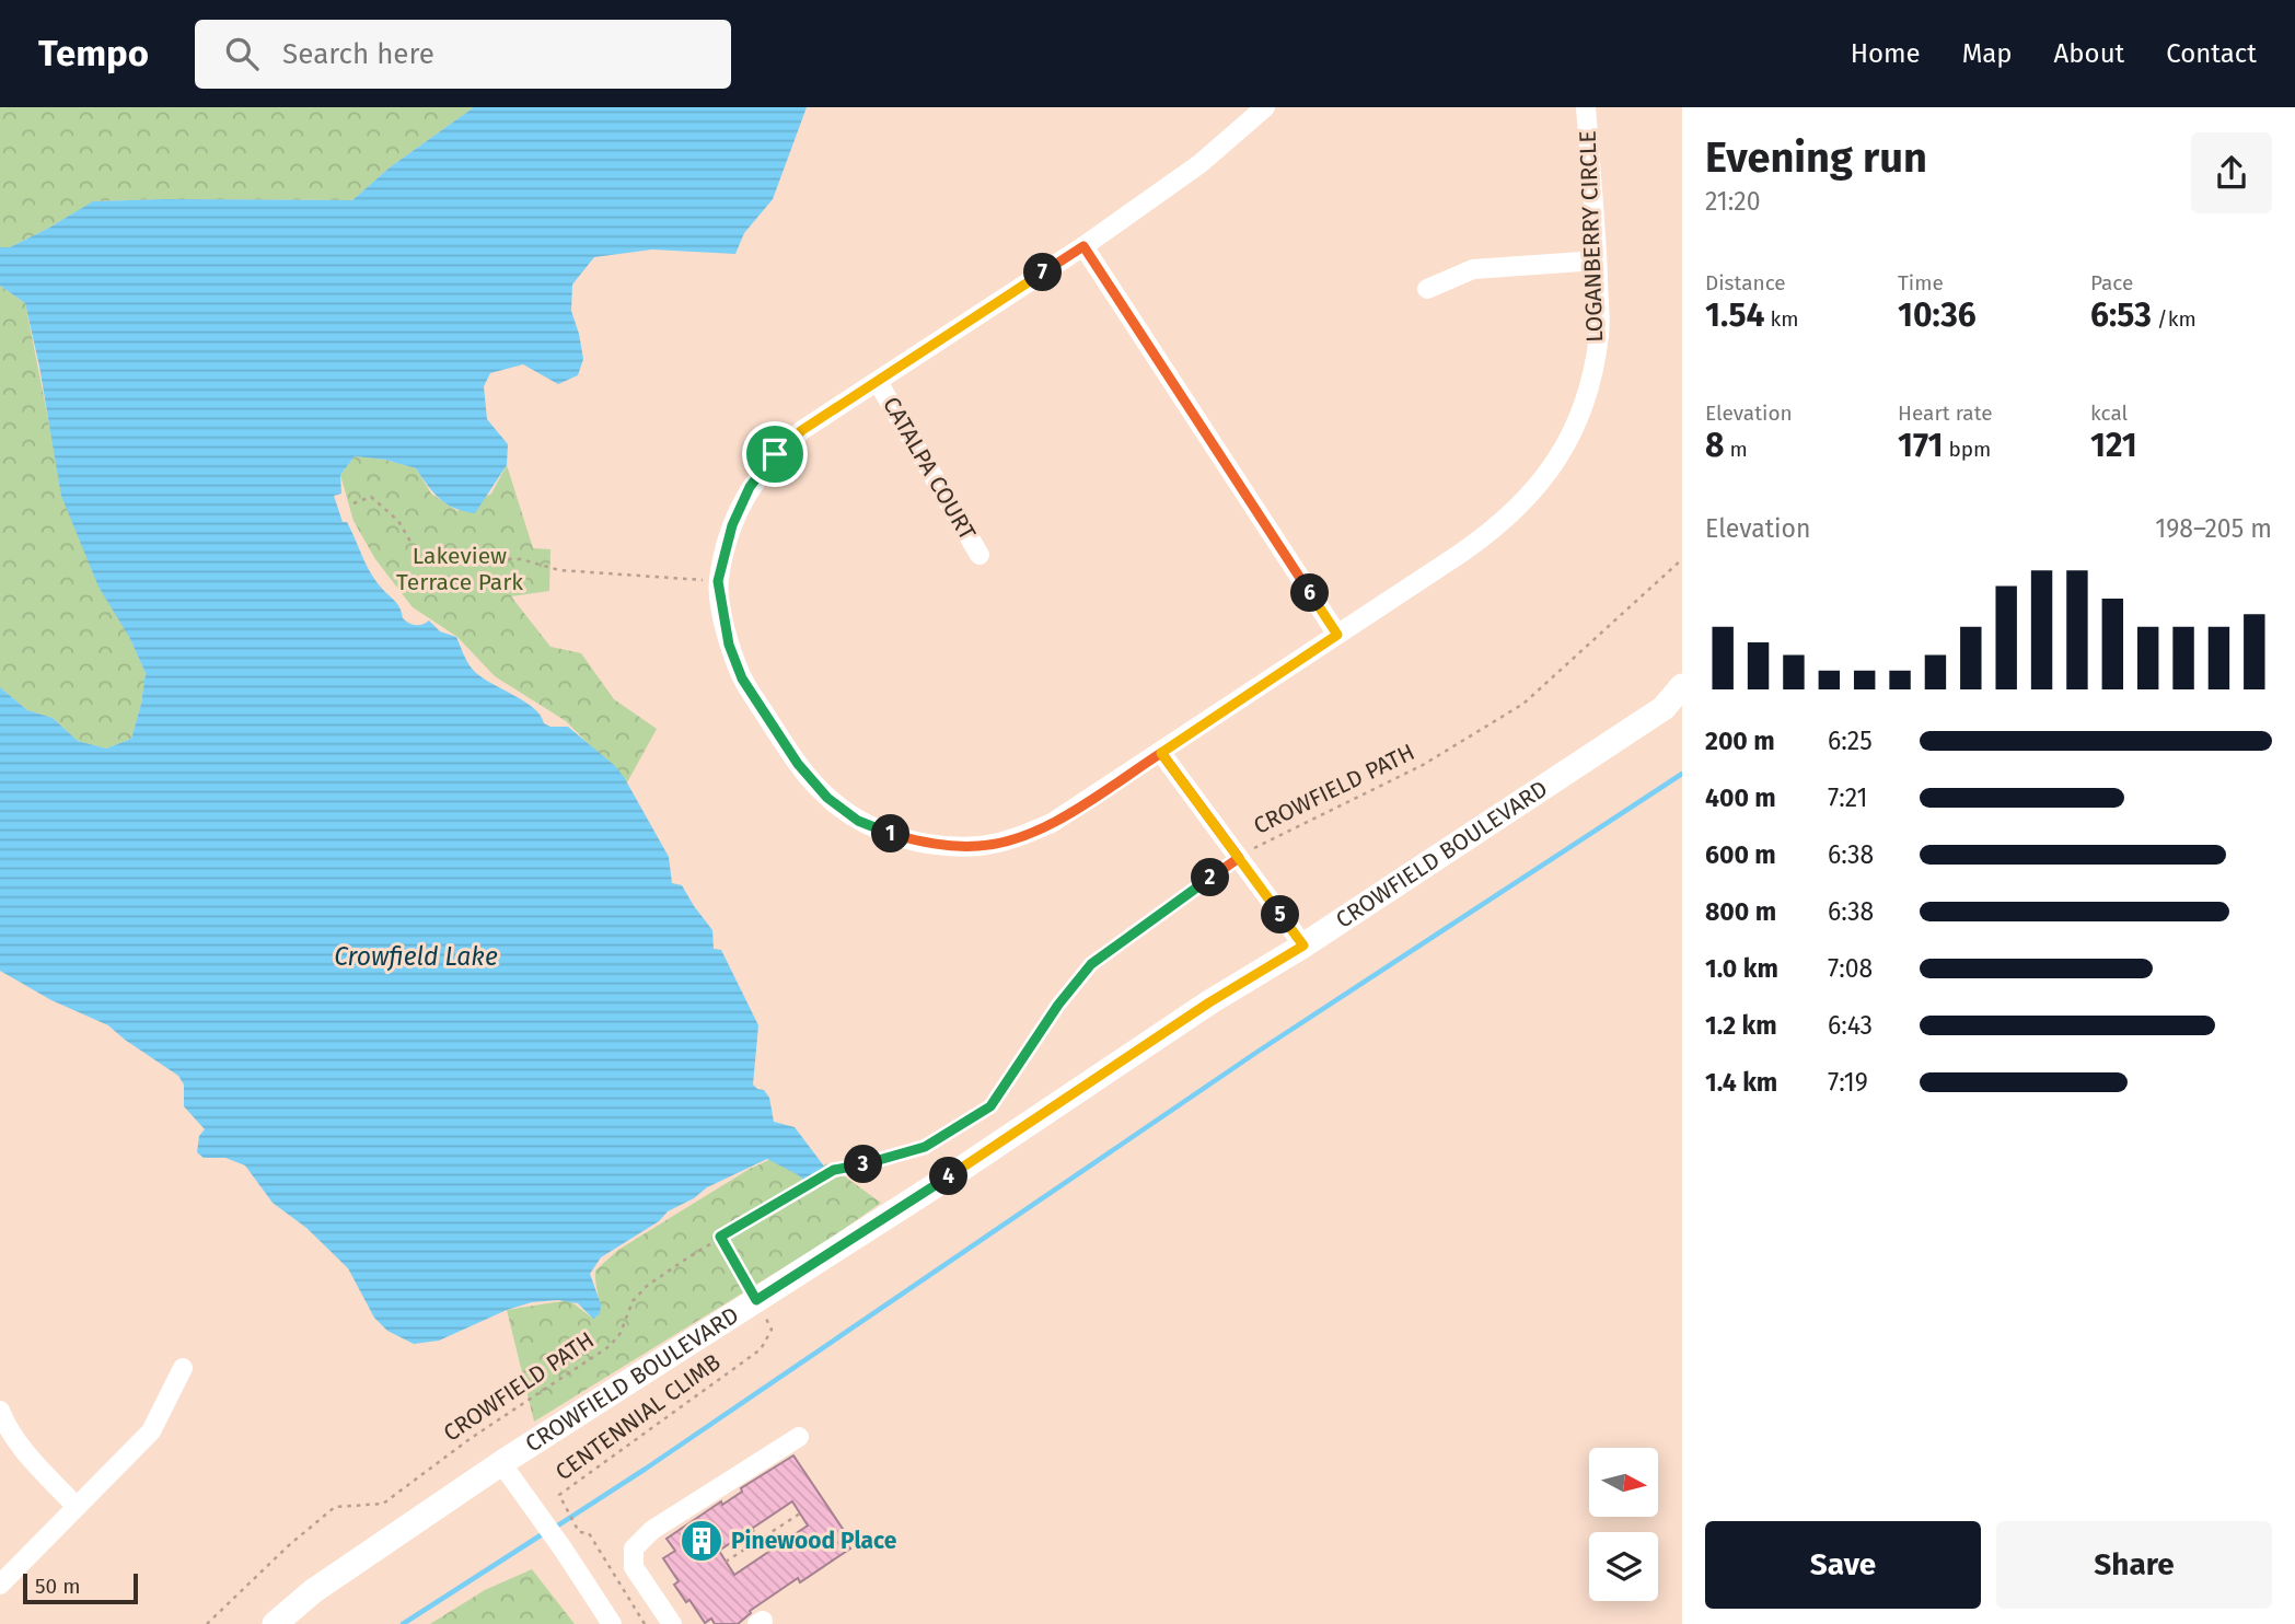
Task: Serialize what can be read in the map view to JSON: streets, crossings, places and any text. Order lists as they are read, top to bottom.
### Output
{
  "streets": {
    "main road": ["CROWFIELD BOULEVARD"],
    "street": ["LOGANBERRY CIRCLE", "CATALPA COURT"],
    "path": ["CROWFIELD PATH", "CENTENNIAL CLIMB"]
  },
  "crossings": [
    ["LOGANBERRY CIRCLE", "CATALPA COURT"],
    ["CROWFIELD PATH", "CENTENNIAL CLIMB"],
    ["CROWFIELD BOULEVARD", "CENTENNIAL CLIMB"]
  ],
  "water": ["Crowfield Lake"],
  "parks": ["Lakeview Terrace Park"],
  "places": {
    "building": ["Pinewood Place"]
  },
  "scale_bar": "50 m",
  "north": "right",
  "page": {
    "header": "Tempo",
    "search": "Search here",
    "nav": [
      "Home",
      "Map",
      "About",
      "Contact"
    ],
    "heading": ["Evening run", "21:20"],
    "stats": [
      ["Distance", "1.54 km"],
      ["Time", "10:36"],
      ["Pace", "6:53 /km"],
      ["Elevation", "8 m"],
      ["Heart rate", "171 bpm"],
      ["kcal", "121"]
    ],
    "pins": [
      "7",
      "6",
      "1",
      "2",
      "5",
      "3",
      "4"
    ],
    "chart": ["Elevation", "198–205 m"],
    "list": [
      {
        "name": "200 m",
        "note": "6:25"
      },
      {
        "name": "400 m",
        "note": "7:21"
      },
      {
        "name": "600 m",
        "note": "6:38"
      },
      {
        "name": "800 m",
        "note": "6:38"
      },
      {
        "name": "1.0 km",
        "note": "7:08"
      },
      {
        "name": "1.2 km",
        "note": "6:43"
      },
      {
        "name": "1.4 km",
        "note": "7:19"
      }
    ],
    "buttons": ["Save", "Share"],
    "scale": "50 m"
  }
}
